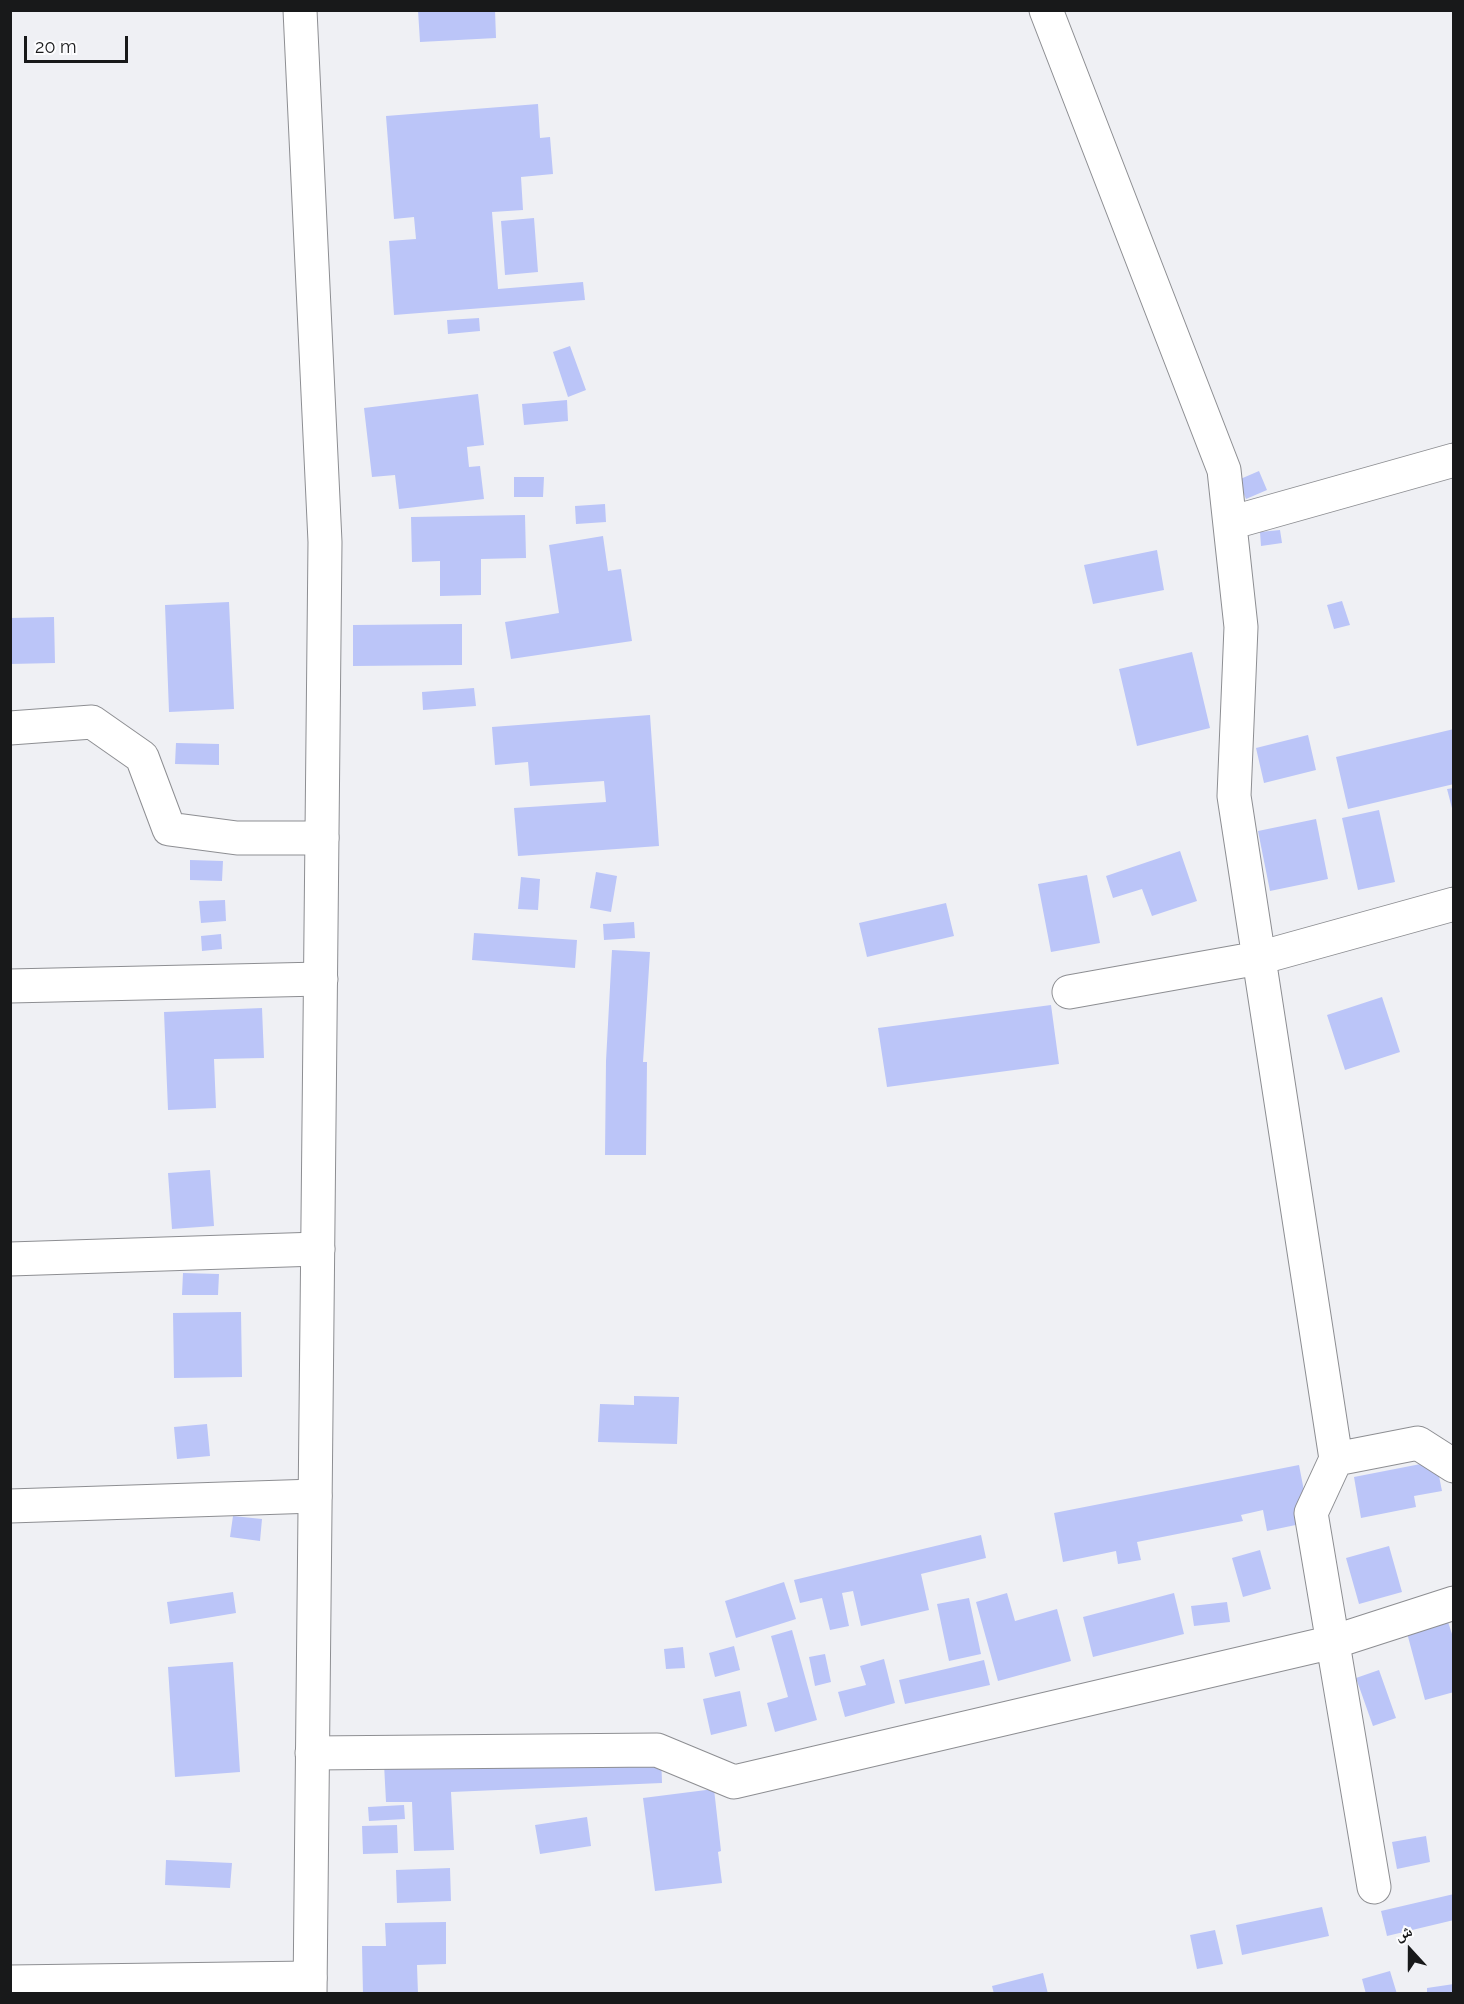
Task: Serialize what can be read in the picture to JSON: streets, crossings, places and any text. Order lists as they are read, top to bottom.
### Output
{
  "scale_bar": "20 m",
  "north": "top"
}
